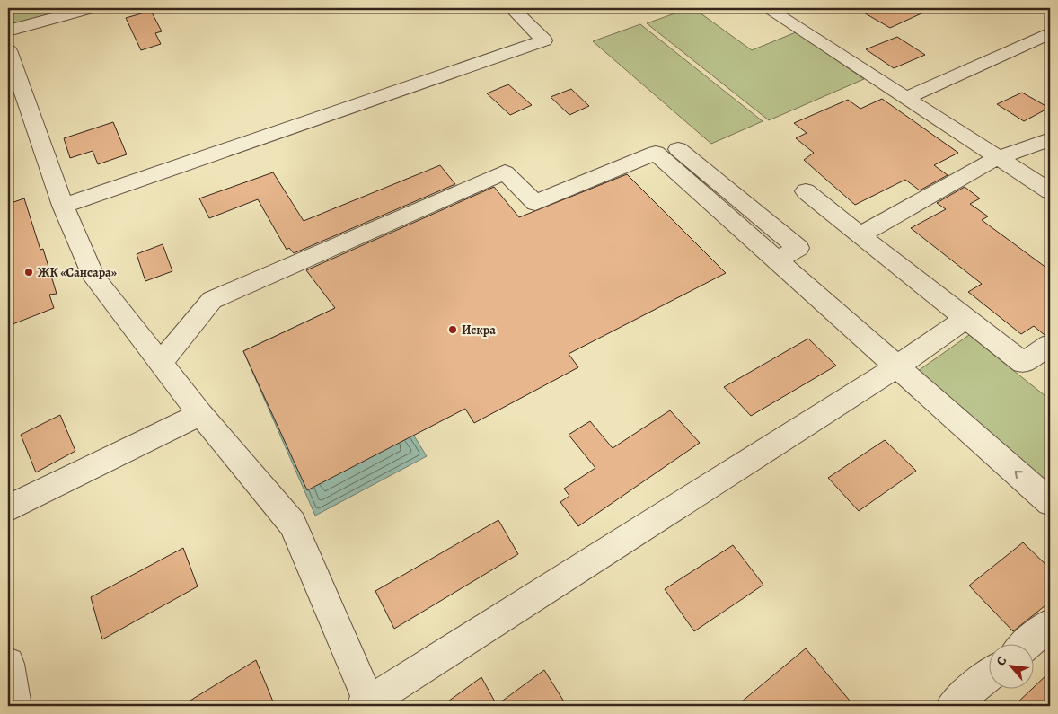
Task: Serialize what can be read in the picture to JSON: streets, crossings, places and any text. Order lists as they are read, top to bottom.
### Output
{
  "places": ["ЖК «Сансара»", "Искра"],
  "north": "top left"
}
